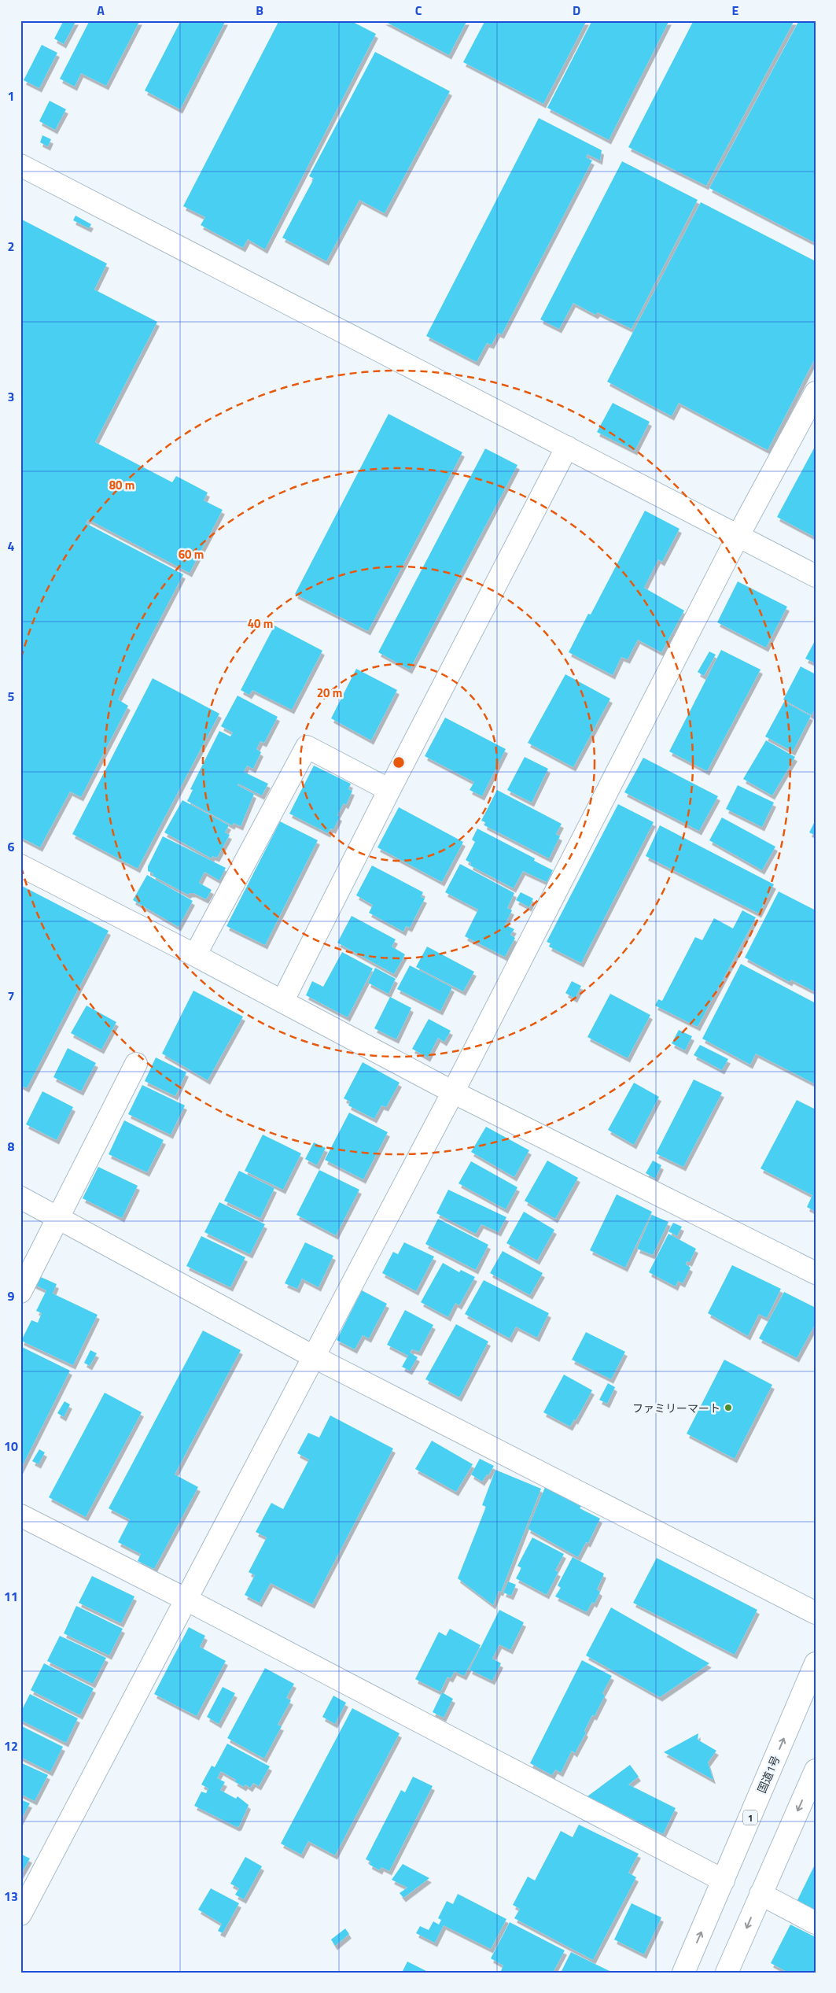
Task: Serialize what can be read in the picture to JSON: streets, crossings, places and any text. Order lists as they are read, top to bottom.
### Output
{
  "streets": {
    "main road": ["国道1号", "1"]
  },
  "places": ["ファミリーマート"],
  "grid": {
    "columns": [
      "A",
      "B",
      "C",
      "D",
      "E"
    ],
    "rows": [
      "1",
      "2",
      "3",
      "4",
      "5",
      "6",
      "7",
      "8",
      "9",
      "10",
      "11",
      "12",
      "13"
    ]
  },
  "rings": [
    "80 m",
    "60 m",
    "40 m",
    "20 m"
  ]
}
